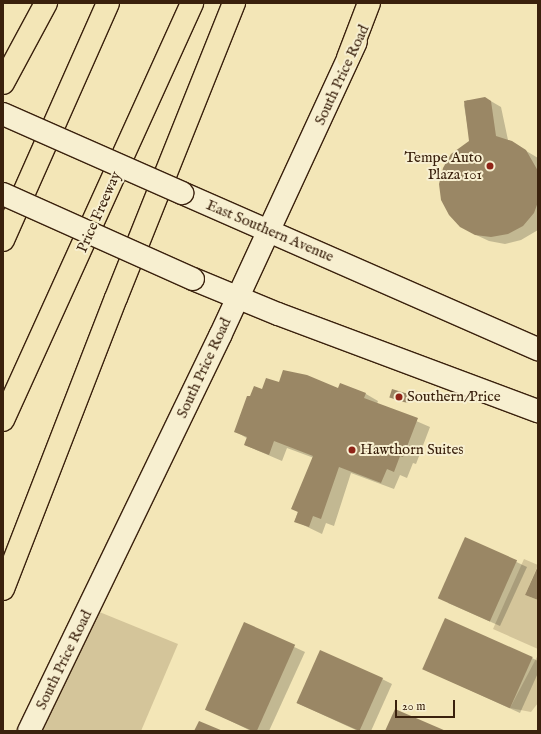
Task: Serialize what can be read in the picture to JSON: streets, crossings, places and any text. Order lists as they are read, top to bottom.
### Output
{
  "streets": {
    "highway": ["Price Freeway"],
    "main road": ["South Price Road", "East Southern Avenue"]
  },
  "crossings": [
    ["South Price Road", "East Southern Avenue"]
  ],
  "places": ["Tempe Auto Plaza 101", "Southern/Price", "Hawthorn Suites"],
  "scale_bar": "20 m"
}
